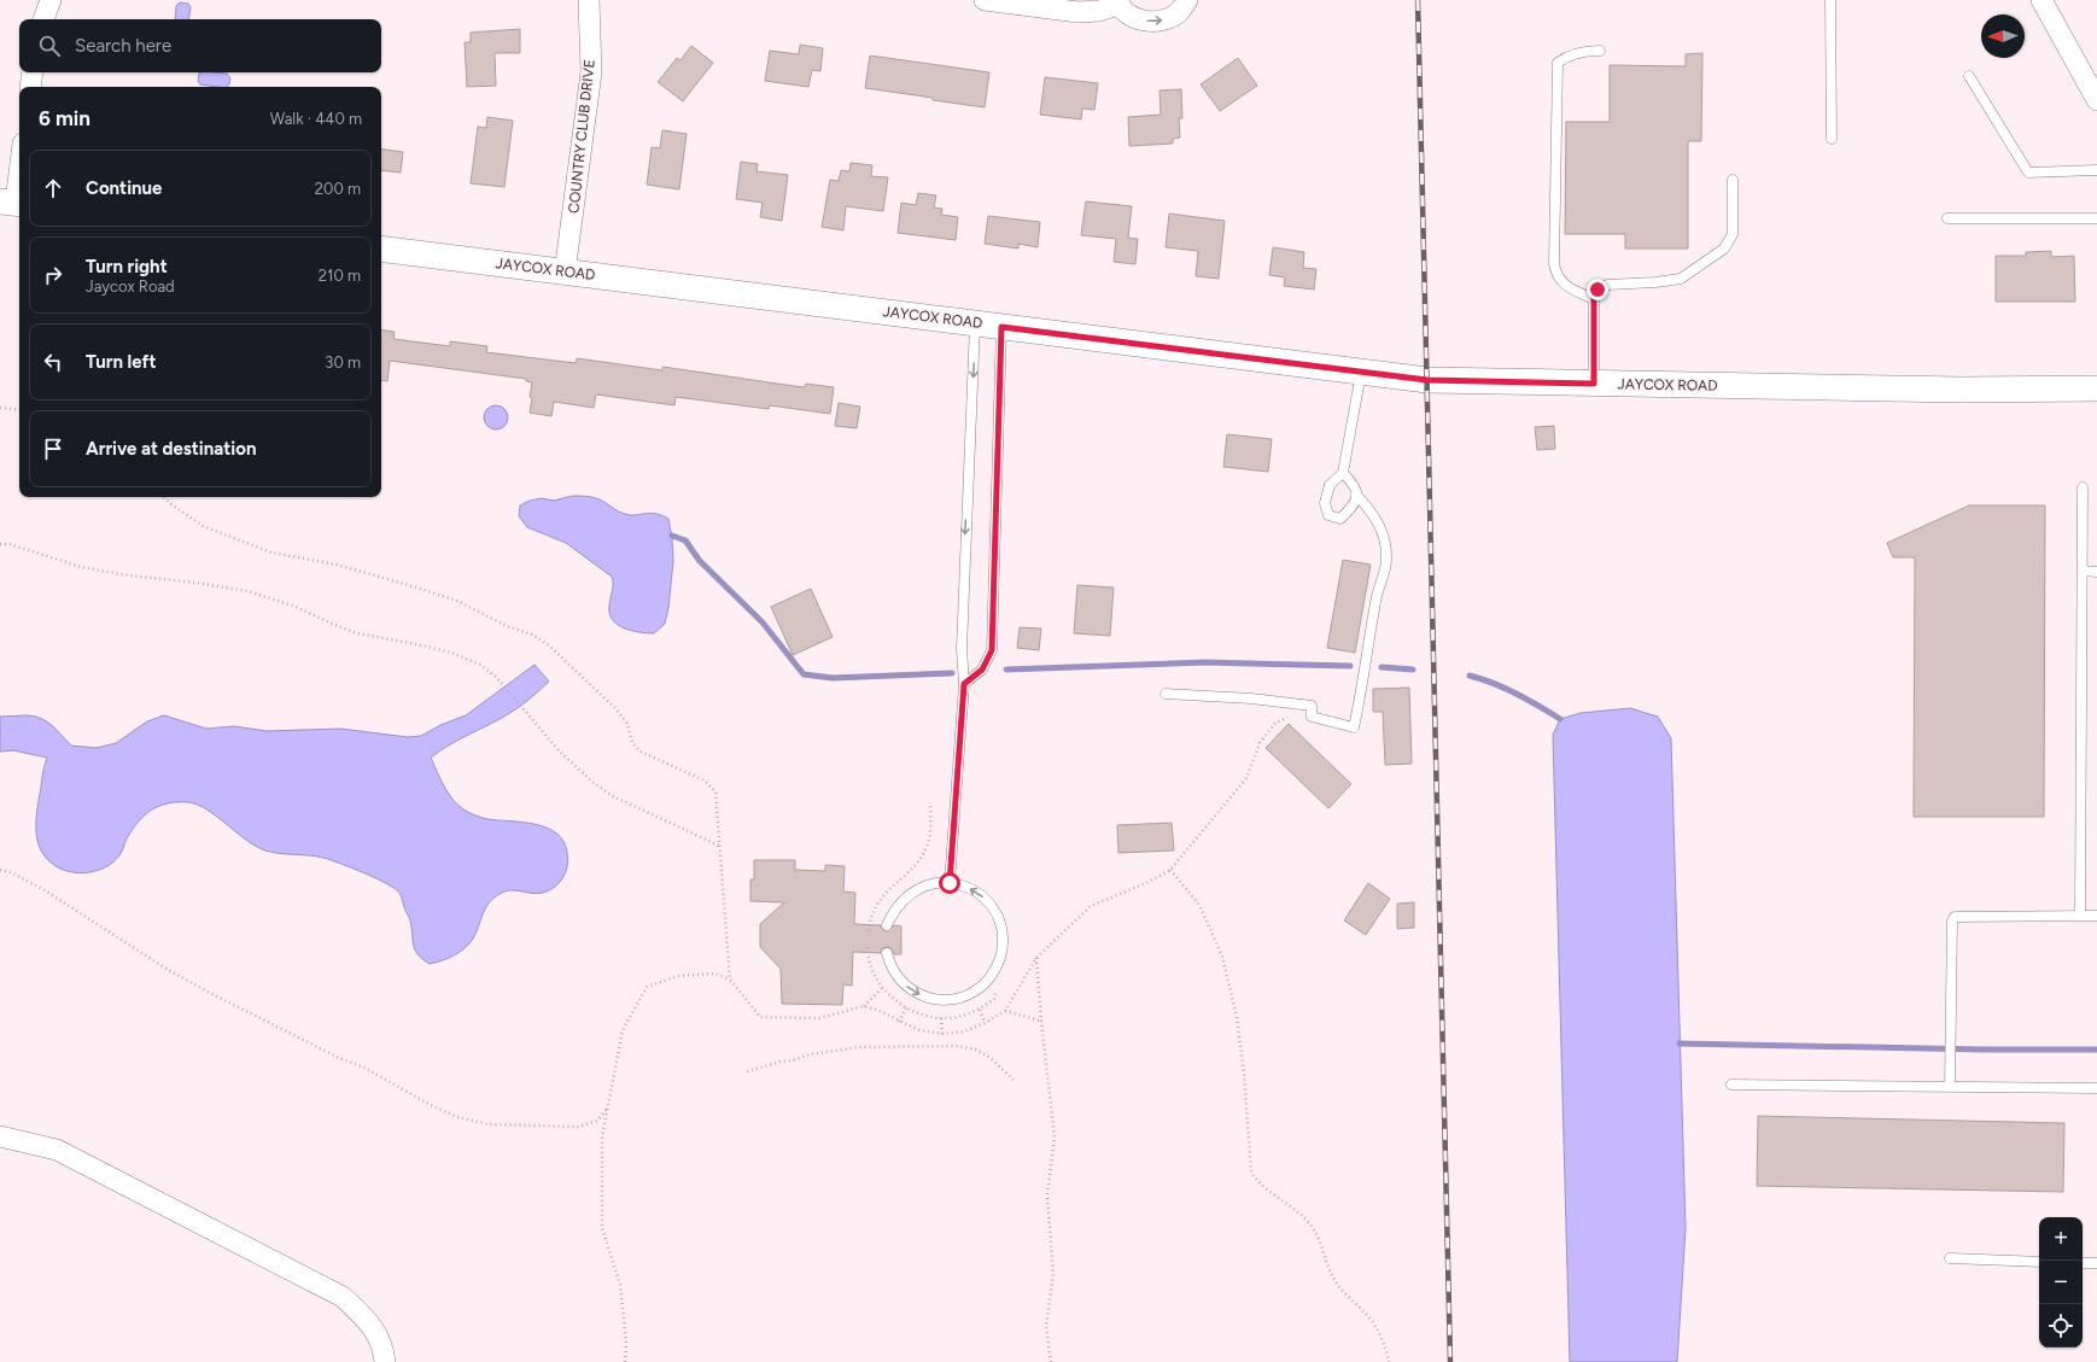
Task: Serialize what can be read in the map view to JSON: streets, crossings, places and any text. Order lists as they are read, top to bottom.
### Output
{
  "streets": {
    "street": ["COUNTRY CLUB DRIVE", "JAYCOX ROAD"]
  },
  "crossings": [
    ["COUNTRY CLUB DRIVE", "JAYCOX ROAD"]
  ],
  "north": "left",
  "page": {
    "search": "Search here",
    "heading": ["6 min", "Walk · 440 m"],
    "list": [
      ["Continue", "200 m"],
      ["Turn right", "Jaycox Road", "210 m"],
      ["Turn left", "30 m"],
      "Arrive at destination"
    ],
    "map_buttons": ["+", "−"]
  }
}
